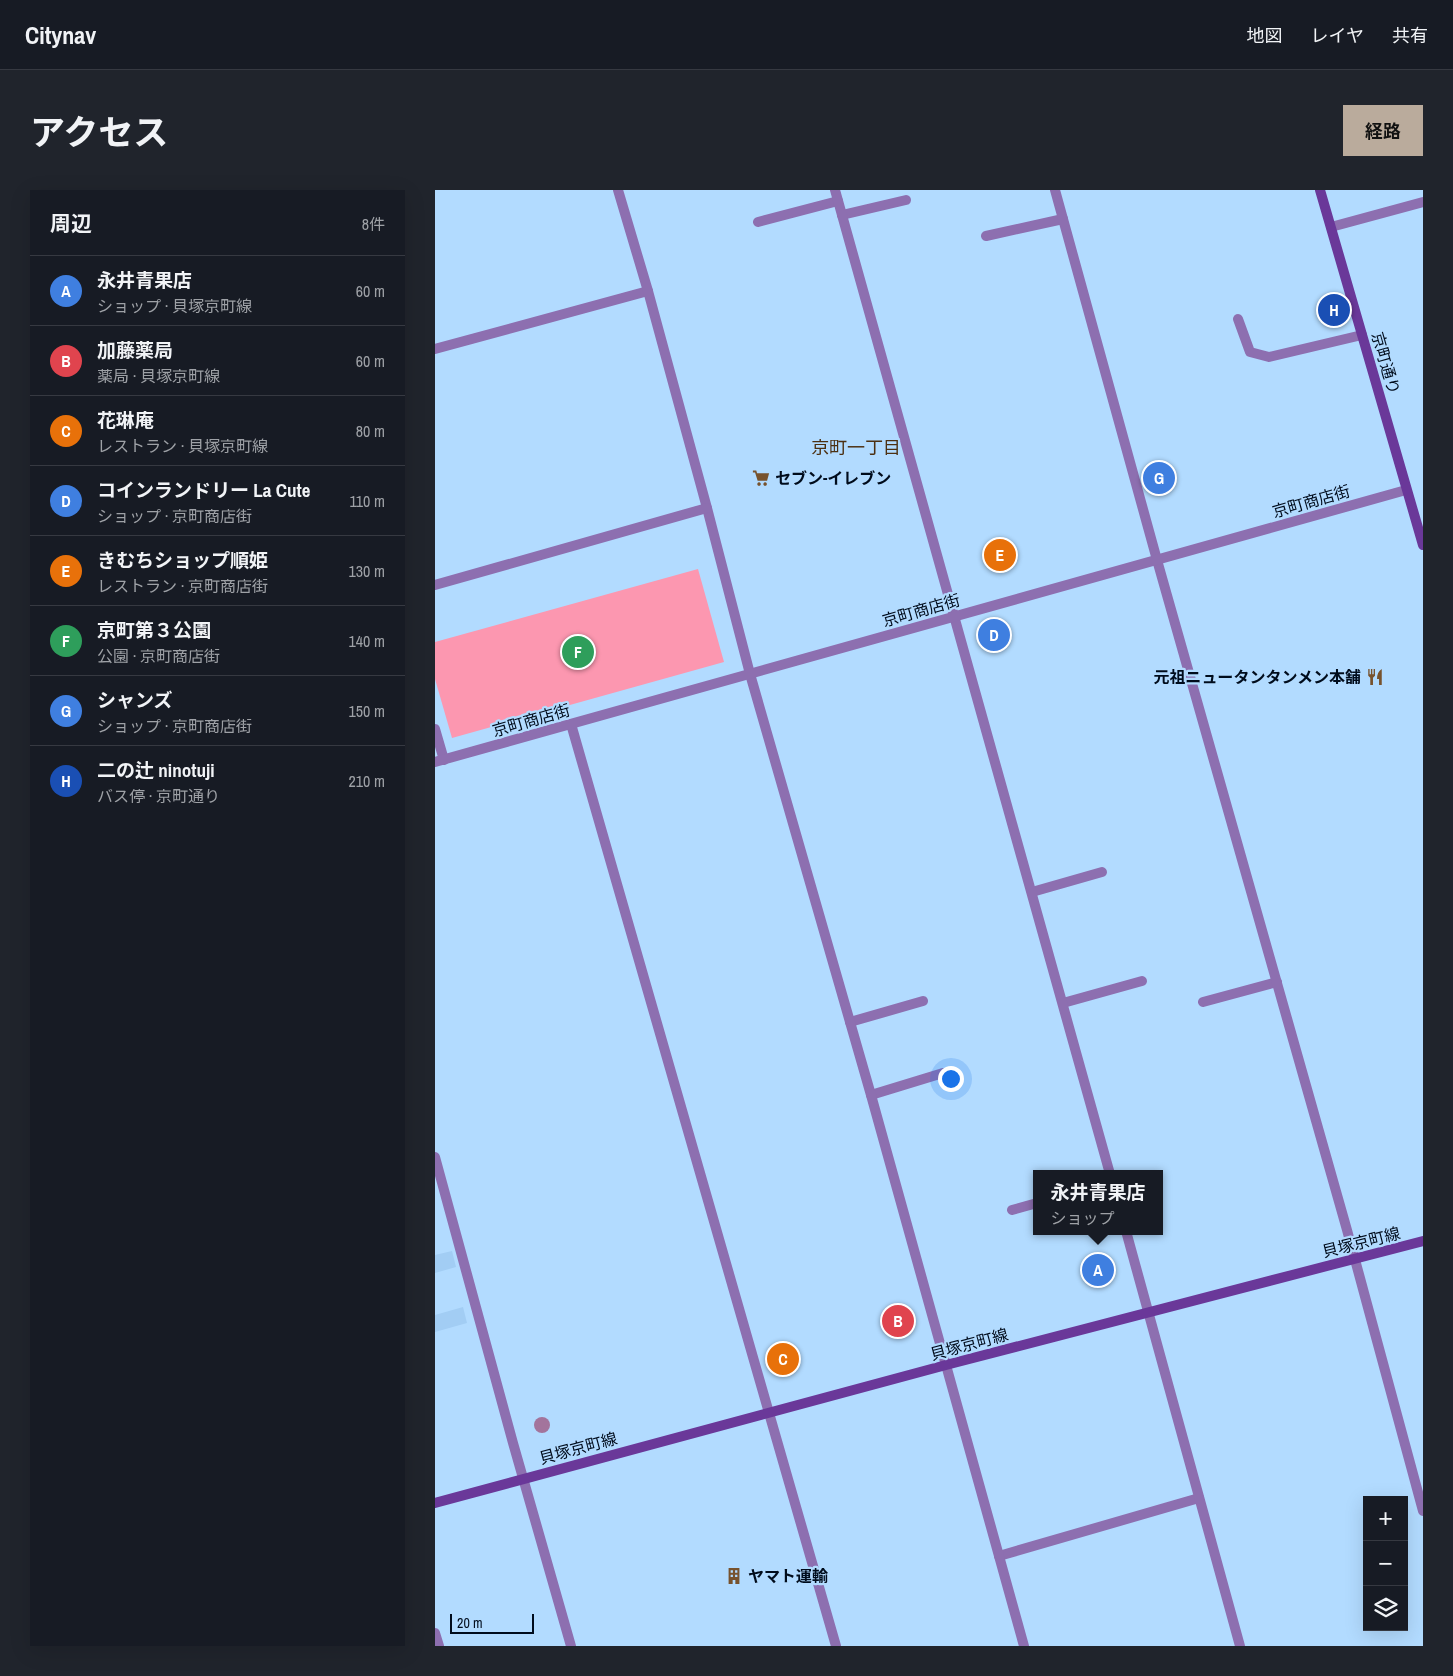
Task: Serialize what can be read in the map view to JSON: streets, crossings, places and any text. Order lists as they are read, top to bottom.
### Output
{
  "streets": {
    "street": ["京町通り", "京町商店街", "貝塚京町線"]
  },
  "crossings": [
    ["京町通り", "京町商店街"]
  ],
  "districts": ["京町一丁目"],
  "places": {
    "supermarket": ["セブン-イレブン"],
    "restaurant": ["元祖ニュータンタンメン本舗"],
    "building": ["ヤマト運輸"]
  },
  "scale_bar": "20 m",
  "page": {
    "header": "Citynav",
    "nav": ["地図", "レイヤ", "共有"],
    "title": "アクセス",
    "buttons": "経路",
    "heading": ["周辺", "8件"],
    "list": [
      {
        "mark": "A",
        "name": "永井青果店",
        "note": "ショップ · 貝塚京町線",
        "value": "60 m"
      },
      {
        "mark": "B",
        "name": "加藤薬局",
        "note": "薬局 · 貝塚京町線",
        "value": "60 m"
      },
      {
        "mark": "C",
        "name": "花琳庵",
        "note": "レストラン · 貝塚京町線",
        "value": "80 m"
      },
      {
        "mark": "D",
        "name": "コインランドリー La Cute",
        "note": "ショップ · 京町商店街",
        "value": "110 m"
      },
      {
        "mark": "E",
        "name": "きむちショップ順姫",
        "note": "レストラン · 京町商店街",
        "value": "130 m"
      },
      {
        "mark": "F",
        "name": "京町第３公園",
        "note": "公園 · 京町商店街",
        "value": "140 m"
      },
      {
        "mark": "G",
        "name": "シャンズ",
        "note": "ショップ · 京町商店街",
        "value": "150 m"
      },
      {
        "mark": "H",
        "name": "二の辻 ninotuji",
        "note": "バス停 · 京町通り",
        "value": "210 m"
      }
    ],
    "pins": [
      "H",
      "G",
      "E",
      "D",
      "F",
      "A",
      "B",
      "C"
    ],
    "popup": ["永井青果店", "ショップ"],
    "map_buttons": ["+", "−"],
    "scale": "20 m"
  }
}
